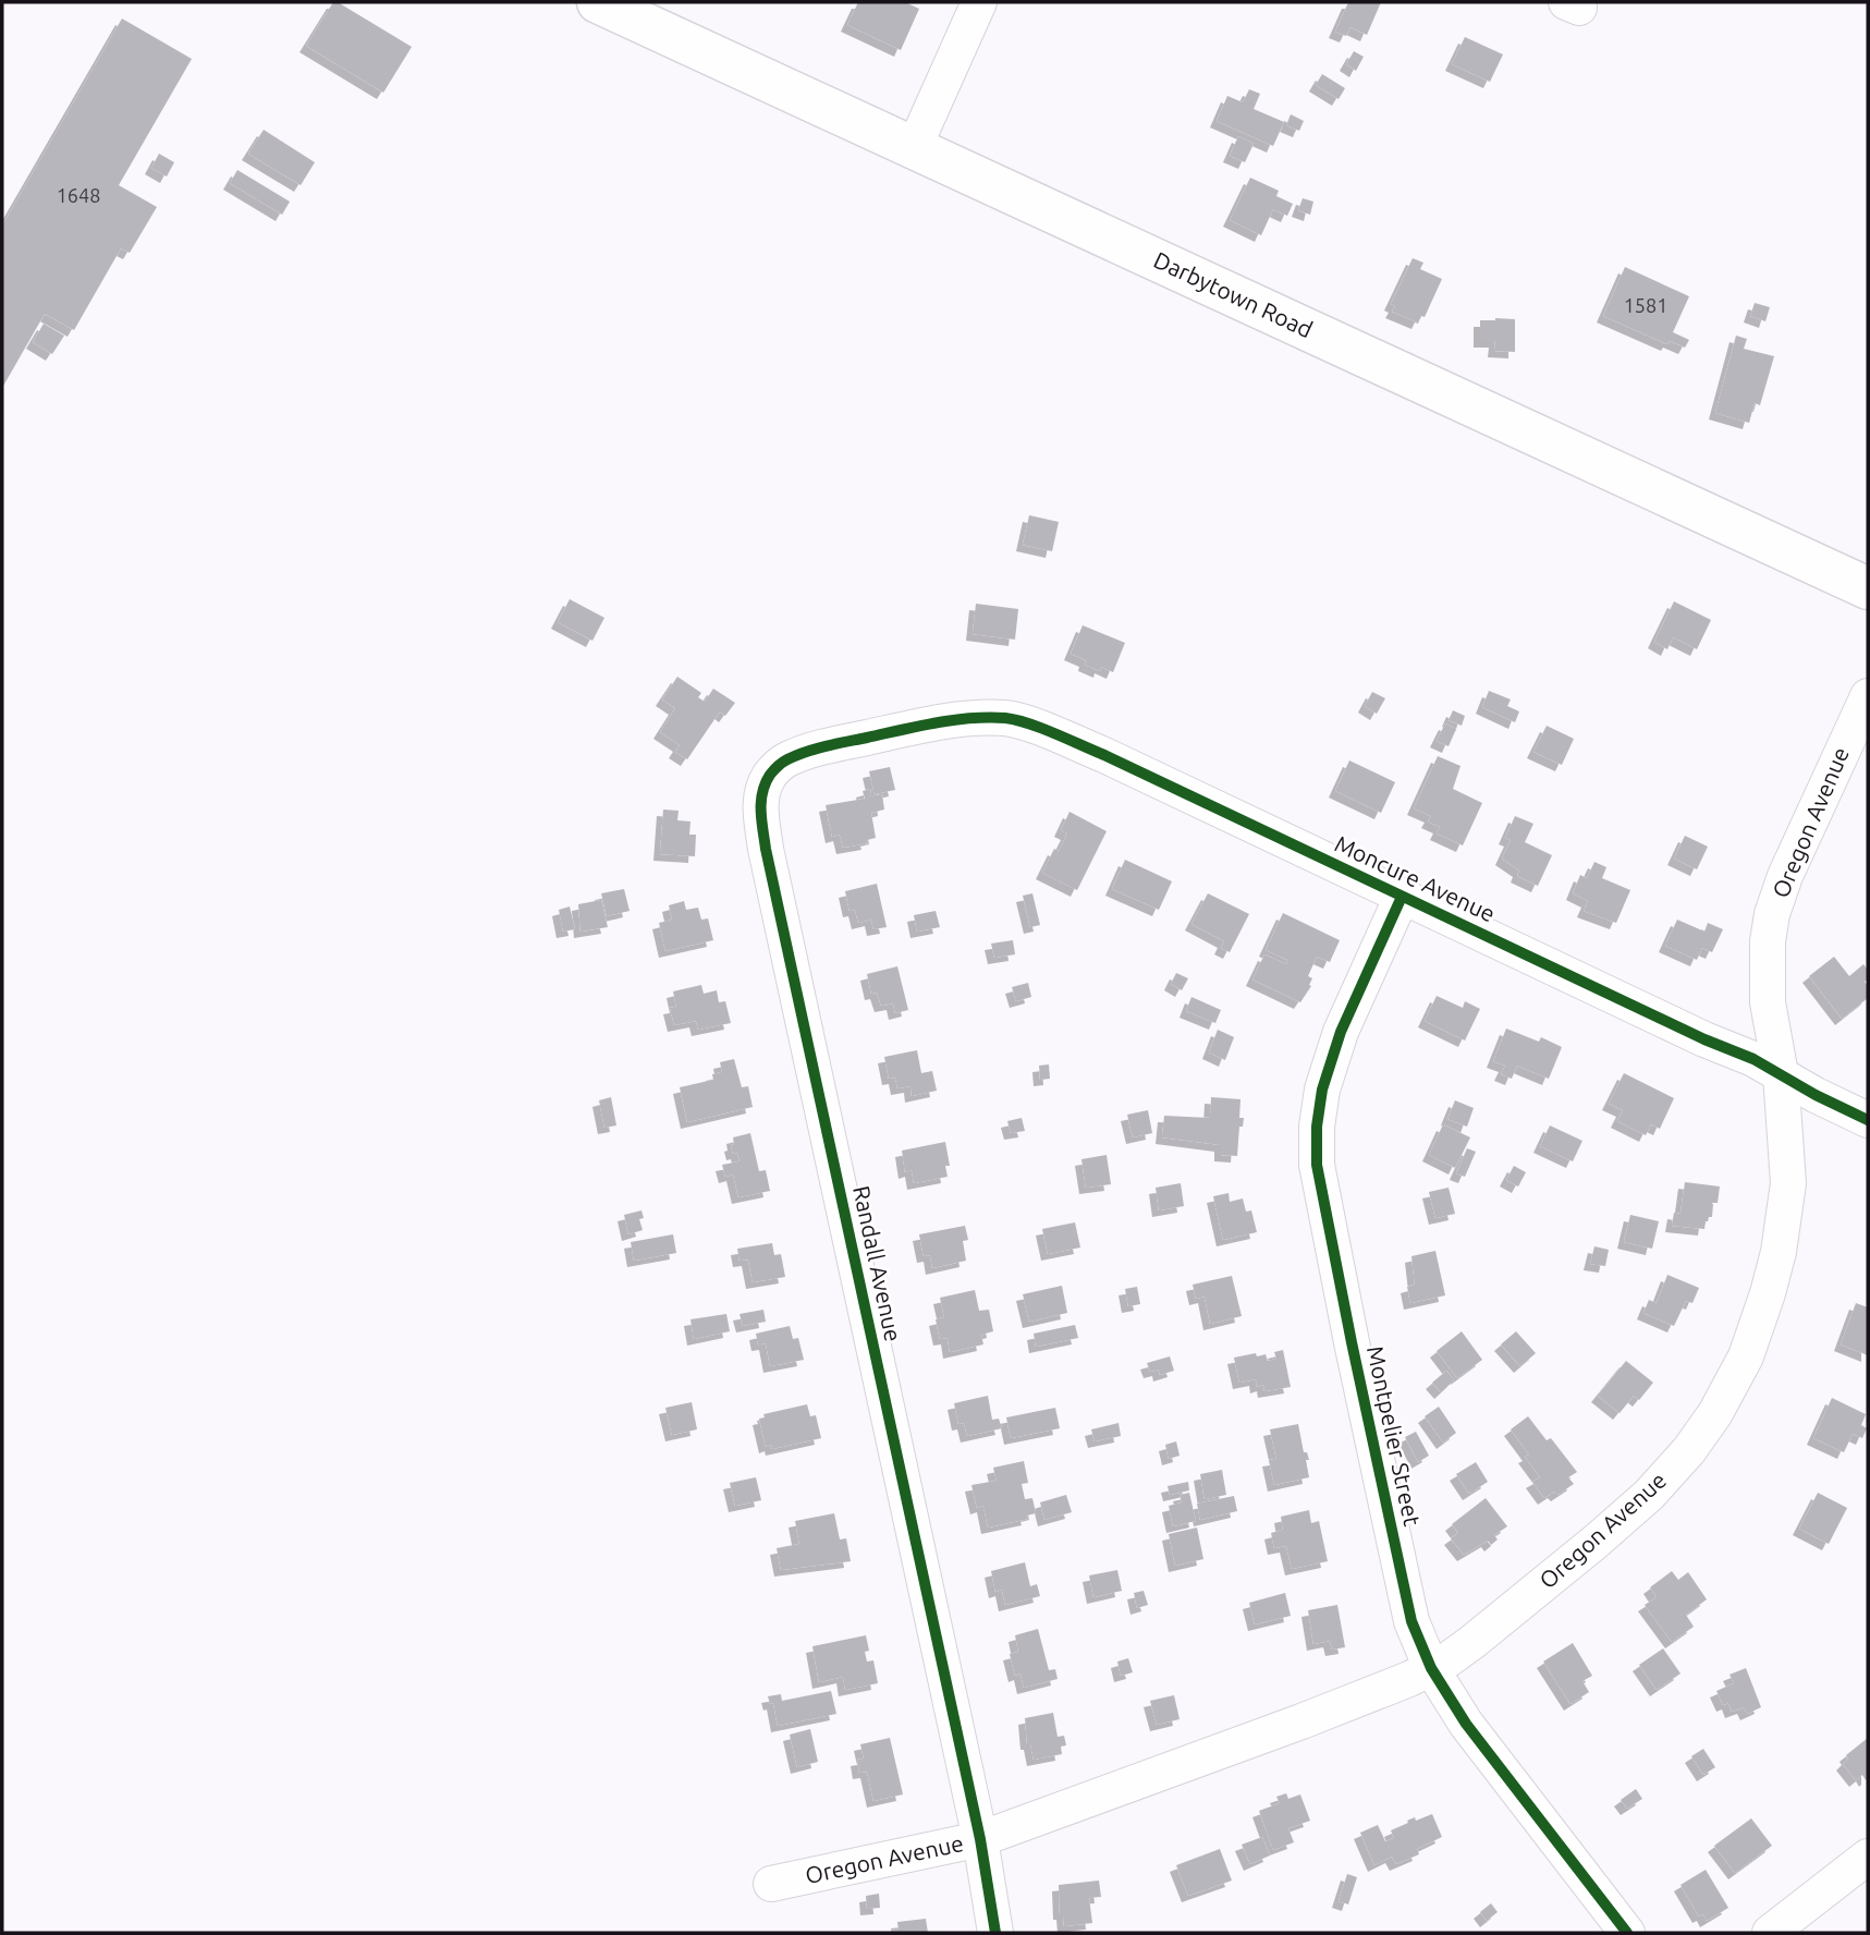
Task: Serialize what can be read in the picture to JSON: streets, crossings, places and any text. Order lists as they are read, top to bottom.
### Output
{
  "streets": {
    "main road": ["Darbytown Road"],
    "street": [
      "Oregon Avenue",
      "Moncure Avenue",
      "Randall Avenue",
      "Montpelier Street"
    ]
  },
  "crossings": [
    ["Oregon Avenue", "Moncure Avenue"],
    ["Oregon Avenue", "Randall Avenue"],
    ["Oregon Avenue", "Montpelier Street"],
    ["Moncure Avenue", "Randall Avenue"],
    ["Moncure Avenue", "Montpelier Street"]
  ],
  "house_numbers": ["1648", "1581"]
}
